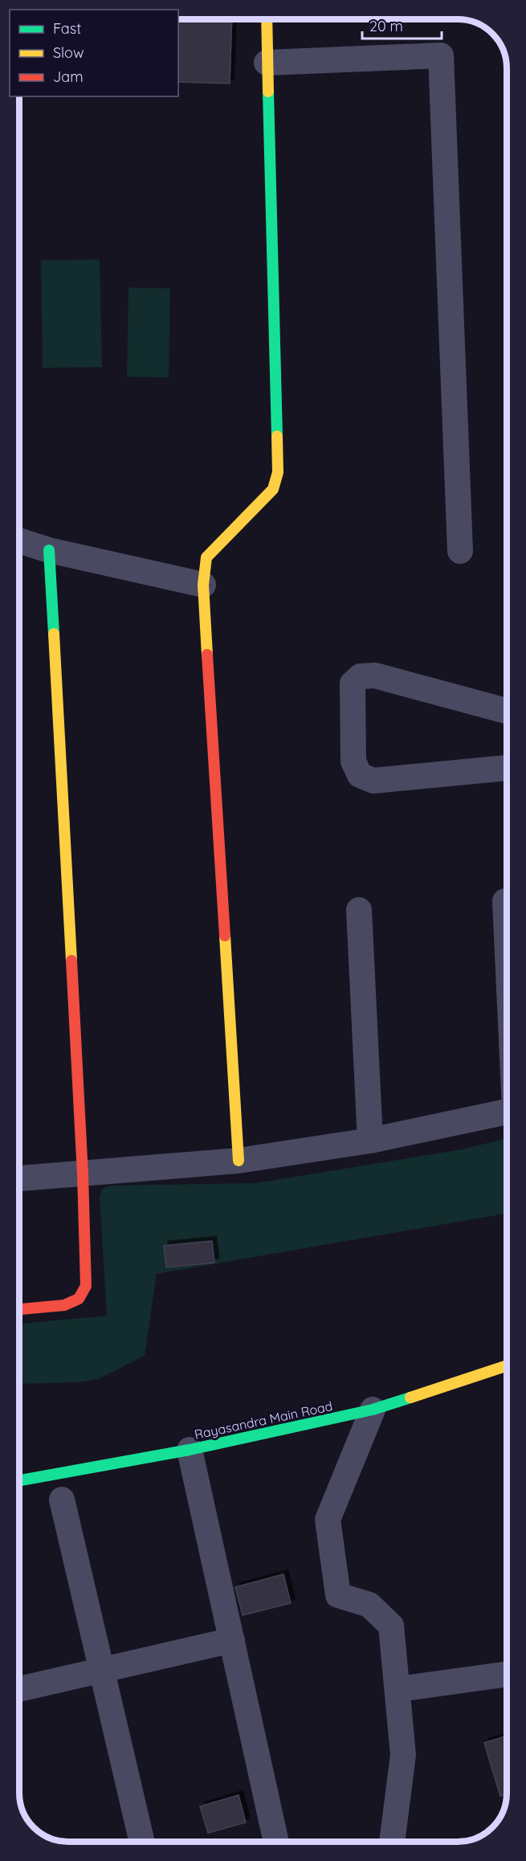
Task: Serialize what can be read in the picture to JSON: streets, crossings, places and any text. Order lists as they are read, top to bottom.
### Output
{
  "streets": {
    "street": ["Rayasandra Main Road"]
  },
  "legend": ["Fast", "Slow", "Jam"],
  "scale_bar": "20 m"
}
